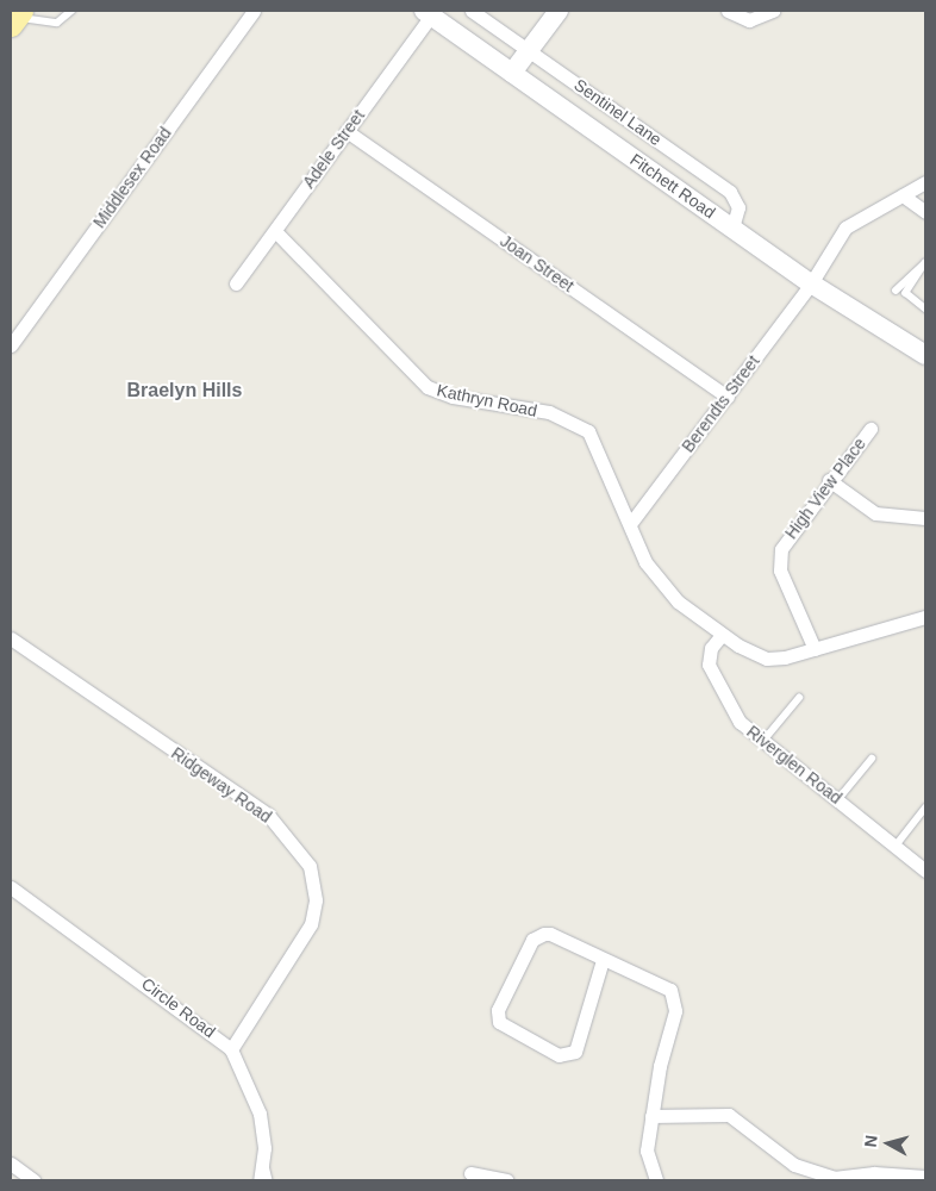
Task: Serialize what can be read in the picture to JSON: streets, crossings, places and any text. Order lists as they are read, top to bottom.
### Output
{
  "streets": {
    "street": [
      "Sentinel Lane",
      "Adele Street",
      "Middlesex Road",
      "Fitchett Road",
      "Joan Street",
      "Kathryn Road",
      "Berendts Street",
      "High View Place",
      "Riverglen Road",
      "Ridgeway Road",
      "Circle Road"
    ]
  },
  "crossings": [
    ["Sentinel Lane", "Fitchett Road"],
    ["Adele Street", "Fitchett Road"],
    ["Adele Street", "Joan Street"],
    ["Adele Street", "Kathryn Road"],
    ["Fitchett Road", "Berendts Street"],
    ["Joan Street", "Berendts Street"],
    ["Kathryn Road", "Berendts Street"],
    ["Kathryn Road", "High View Place"],
    ["Kathryn Road", "Riverglen Road"],
    ["Ridgeway Road", "Circle Road"]
  ],
  "districts": ["Braelyn Hills"],
  "north": "left"
}
